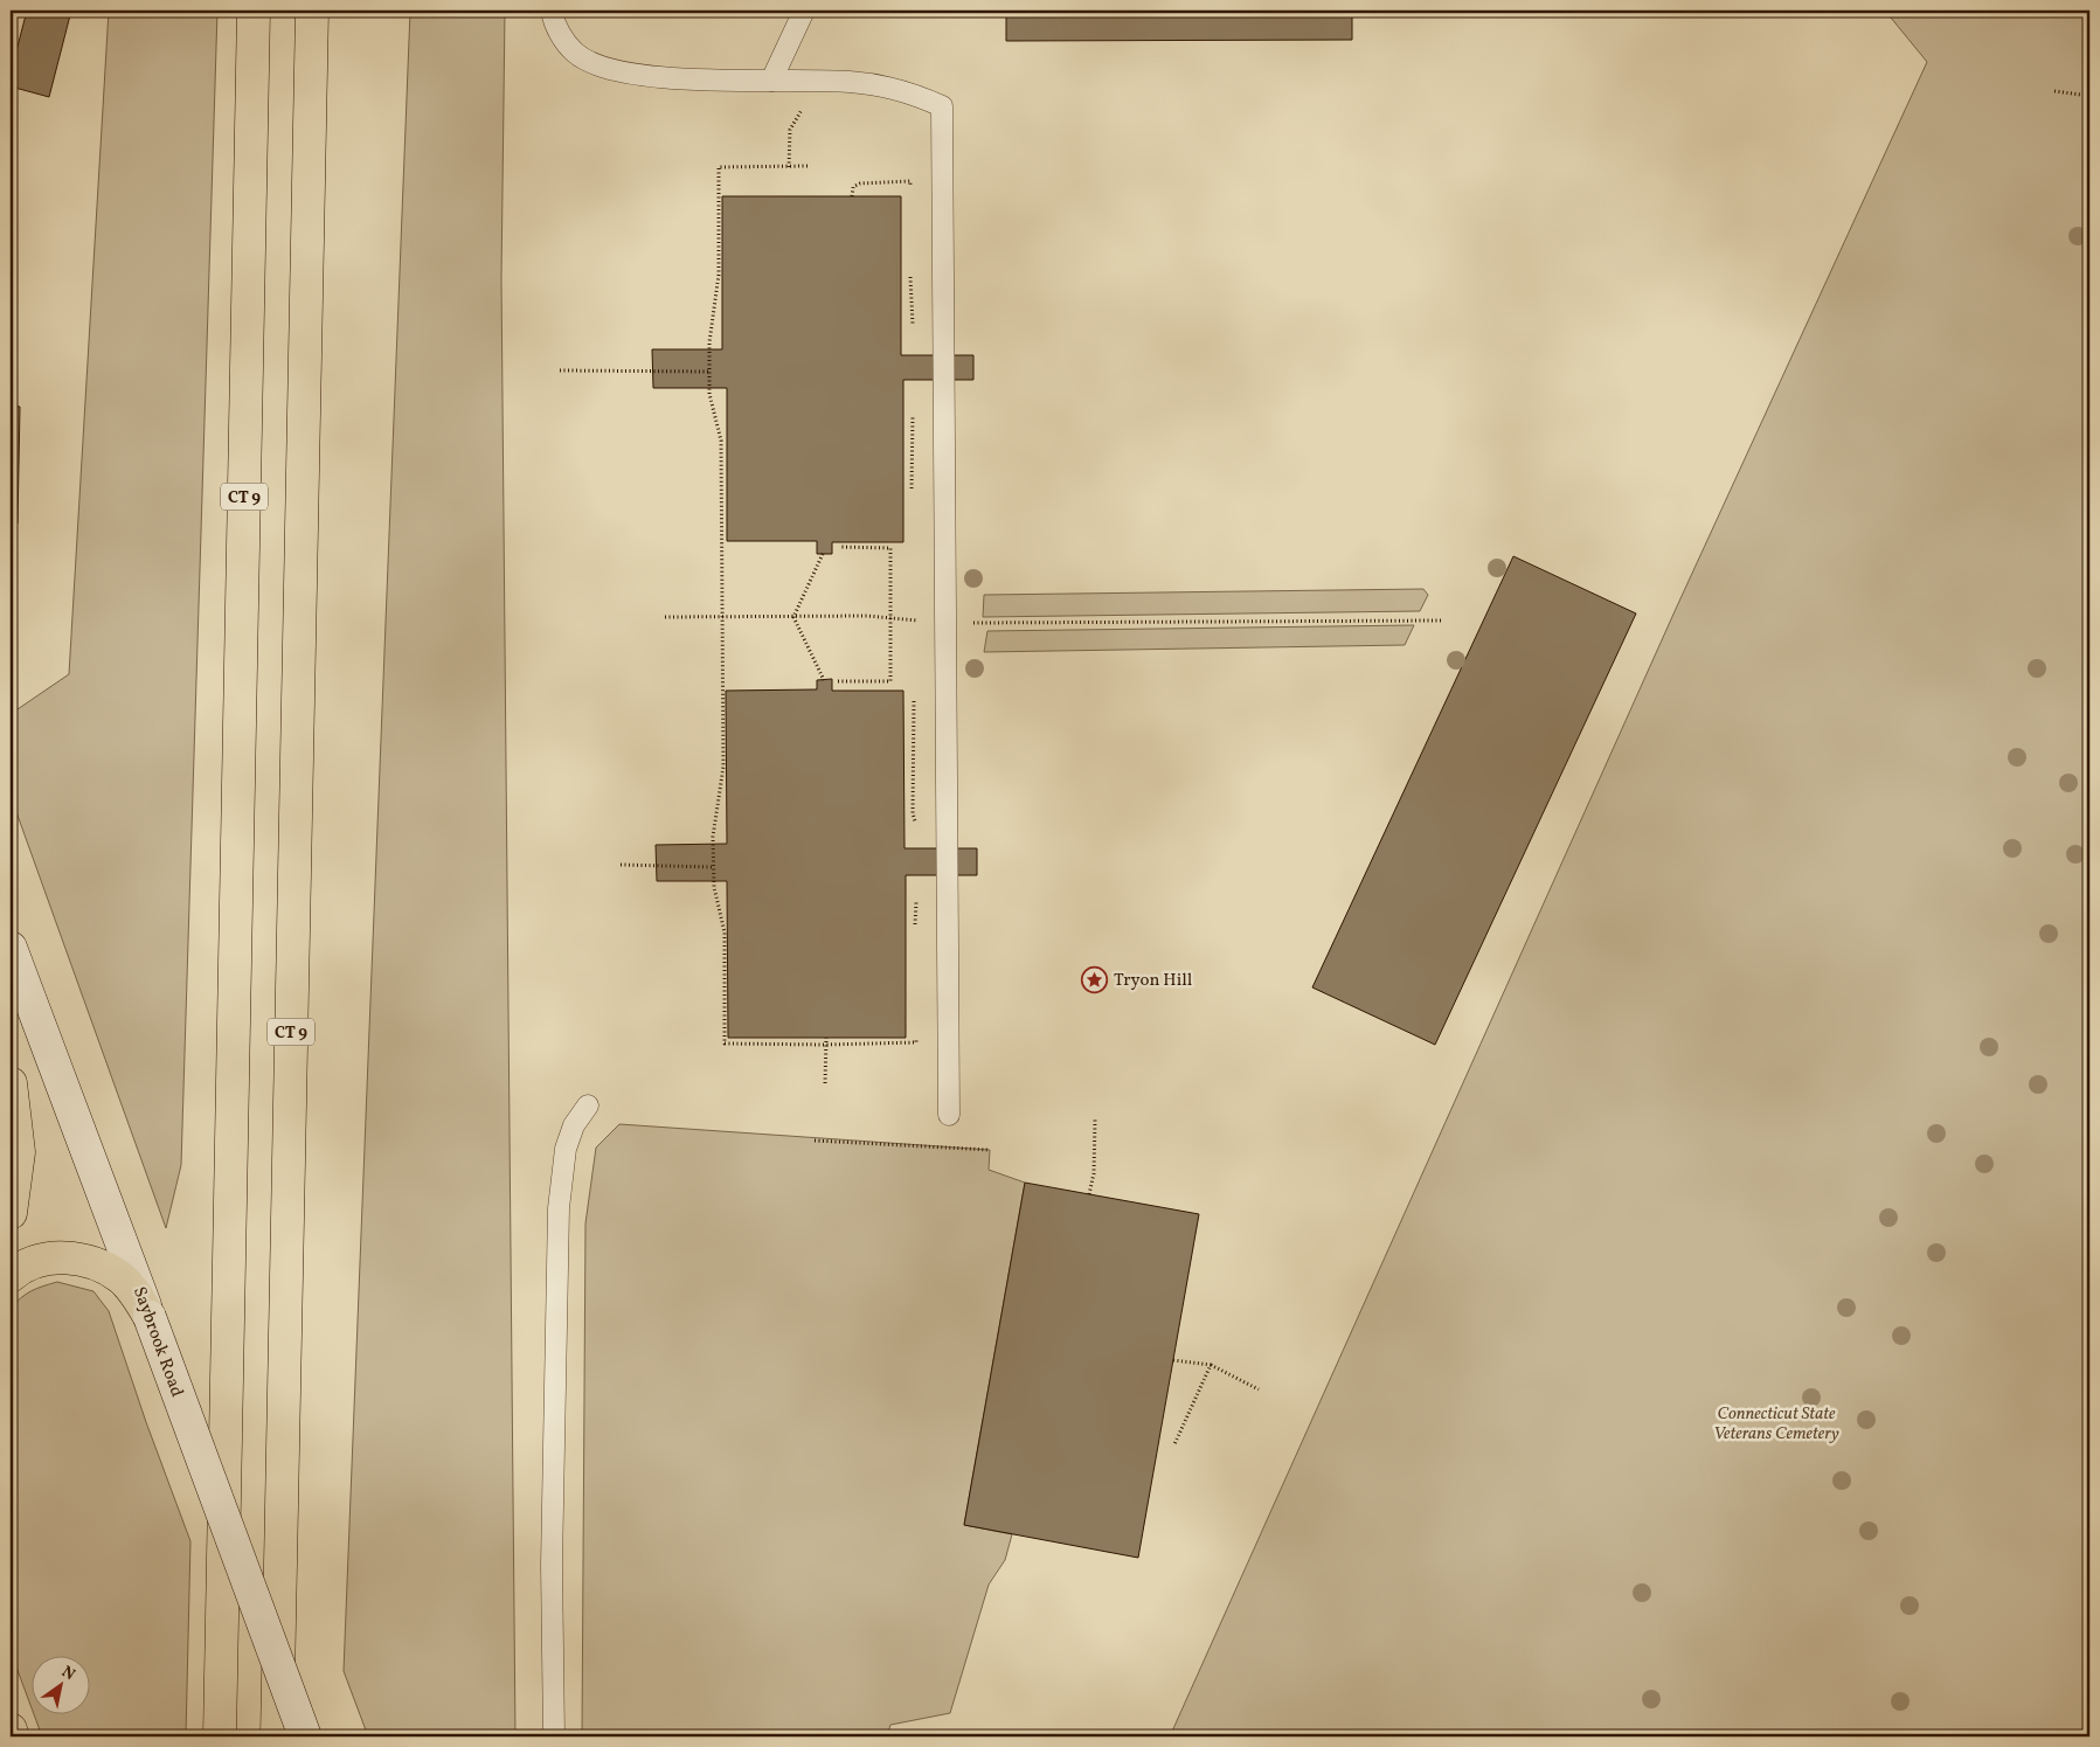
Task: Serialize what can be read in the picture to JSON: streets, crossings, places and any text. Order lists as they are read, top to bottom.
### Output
{
  "streets": {
    "highway": ["CT 9"],
    "main road": ["Saybrook Road"]
  },
  "parks": ["Connecticut State Veterans Cemetery"],
  "places": {
    "place": ["Tryon Hill"]
  },
  "north": "top right"
}
